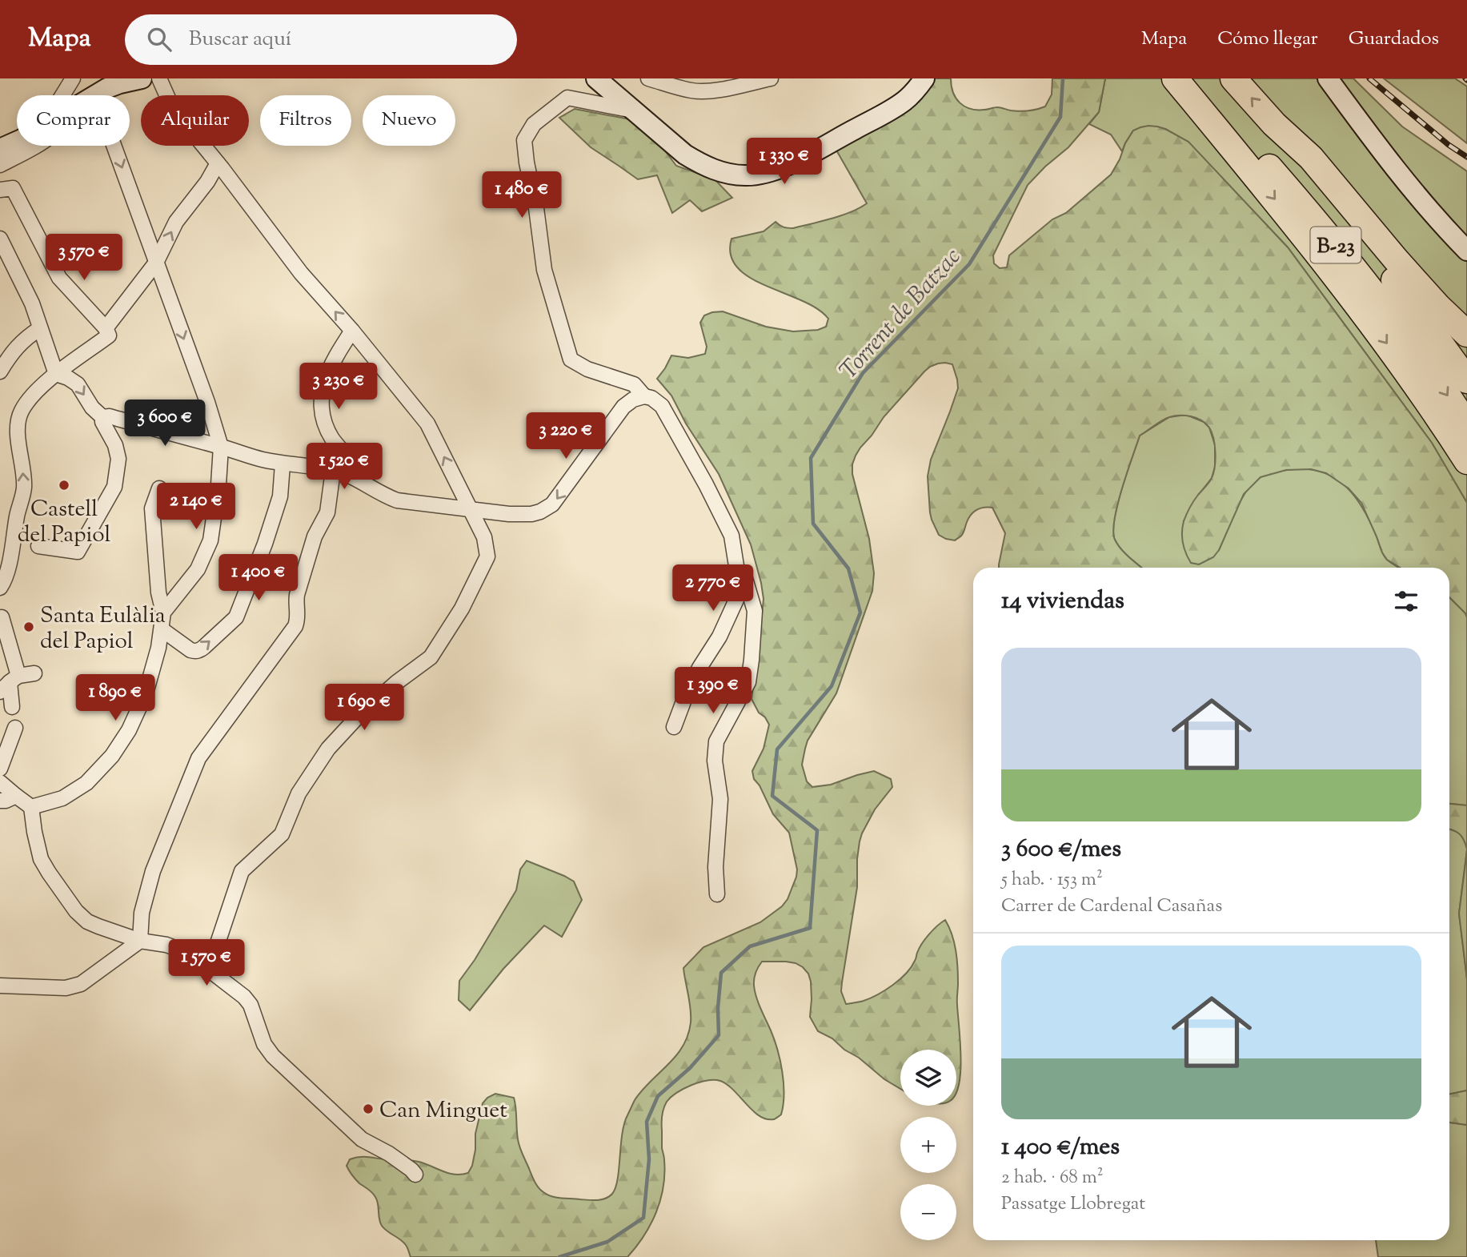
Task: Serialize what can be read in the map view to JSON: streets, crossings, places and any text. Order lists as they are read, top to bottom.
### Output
{
  "streets": {
    "highway": ["B-23"]
  },
  "water": ["Torrent de Batzac"],
  "places": ["Castell del Papiol", "Santa Eulàlia del Papiol", "Can Minguet"],
  "page": {
    "header": "Mapa",
    "search": "Buscar aquí",
    "nav": ["Mapa", "Cómo llegar", "Guardados"],
    "chip": [
      "Comprar",
      "Alquilar",
      "Filtros",
      "Nuevo"
    ],
    "price": [
      "1 330 €",
      "1 480 €",
      "3 570 €",
      "3 230 €",
      "3 600 €",
      "3 220 €",
      "1 520 €",
      "2 140 €",
      "1 400 €",
      "2 770 €",
      "1 390 €",
      "1 890 €",
      "1 690 €",
      "1 570 €"
    ],
    "heading": "14 viviendas",
    "list": [
      {
        "name": "3 600 €/mes",
        "note": "5 hab. · 153 m² · Carrer de Cardenal Casañas"
      },
      {
        "name": "1 400 €/mes",
        "note": "2 hab. · 68 m² · Passatge Llobregat"
      }
    ],
    "map_buttons": ["+", "−"]
  }
}
